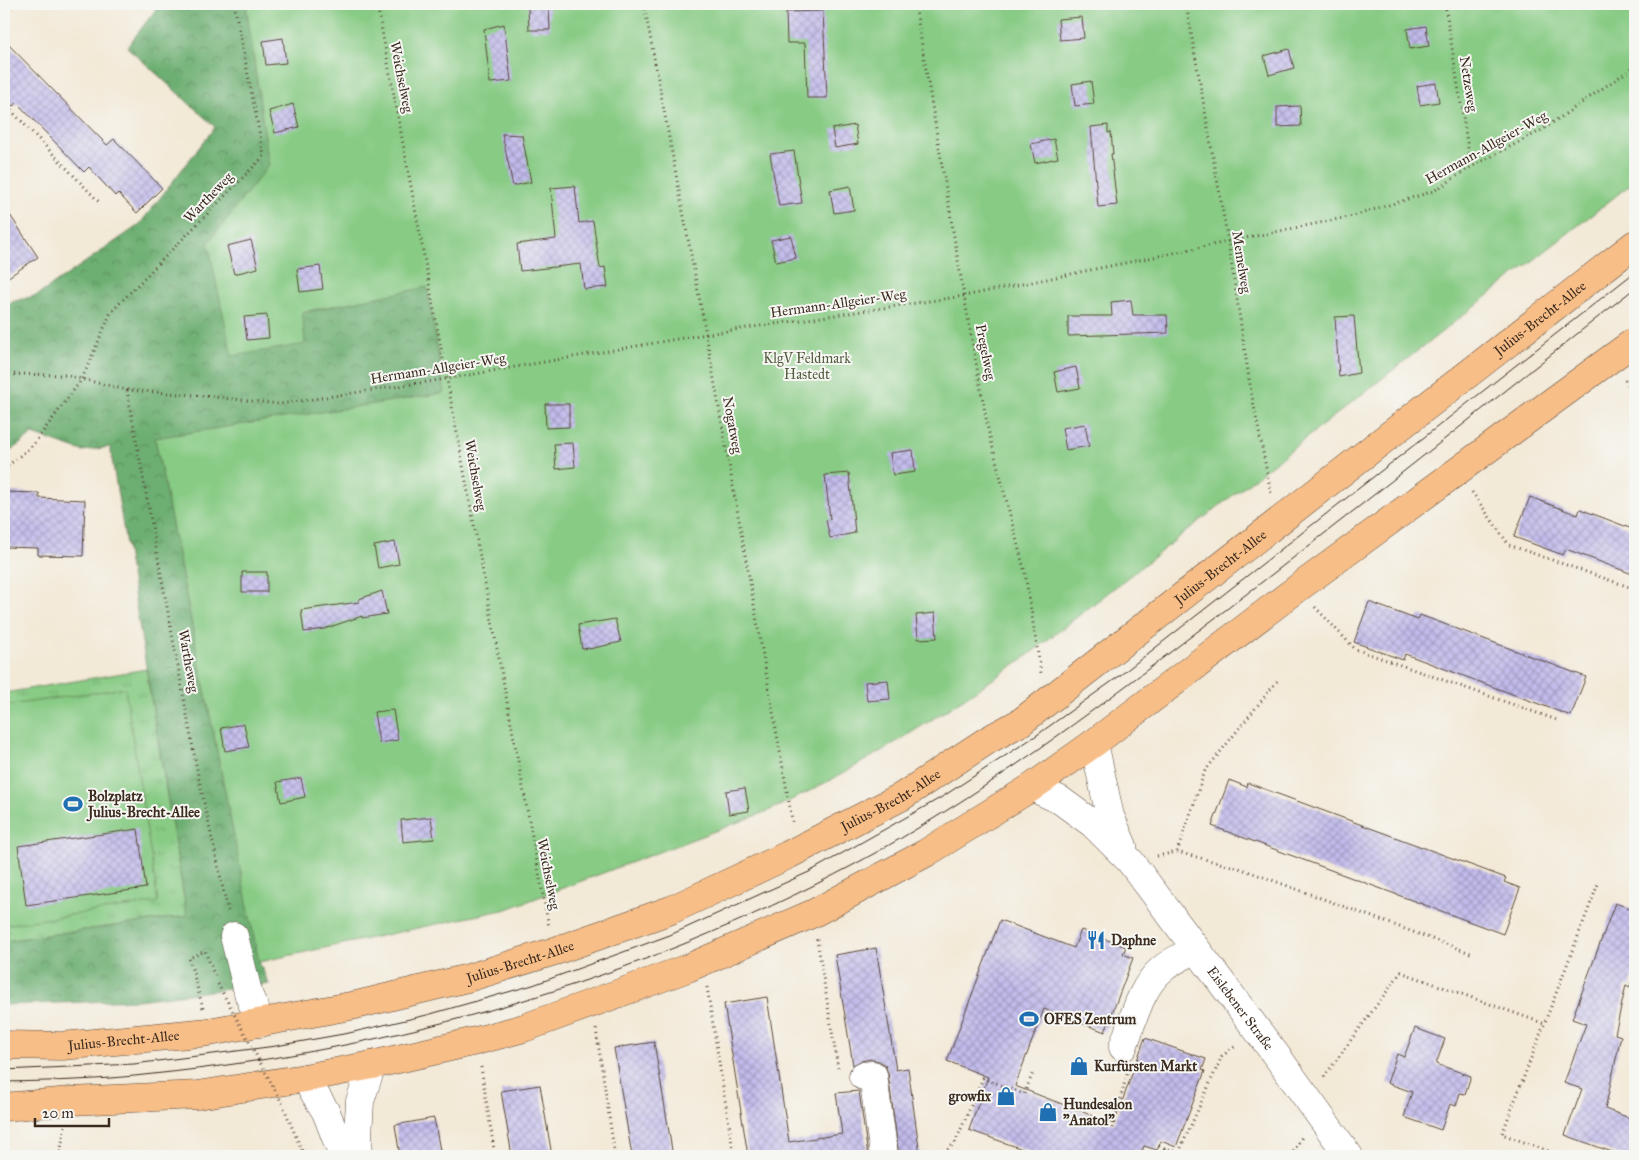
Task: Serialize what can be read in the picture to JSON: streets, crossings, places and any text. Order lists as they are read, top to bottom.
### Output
{
  "streets": {
    "main road": ["Julius-Brecht-Allee"],
    "street": ["Eislebener Straße"],
    "path": [
      "Weichselweg",
      "Netzeweg",
      "Hermann-Allgeier-Weg",
      "Wartheweg",
      "Memelweg",
      "Pregelweg",
      "Nogatweg"
    ]
  },
  "crossings": [
    ["Weichselweg", "Hermann-Allgeier-Weg"],
    ["Weichselweg", "Julius-Brecht-Allee"],
    ["Netzeweg", "Hermann-Allgeier-Weg"],
    ["Hermann-Allgeier-Weg", "Wartheweg"],
    ["Hermann-Allgeier-Weg", "Memelweg"],
    ["Hermann-Allgeier-Weg", "Pregelweg"],
    ["Hermann-Allgeier-Weg", "Nogatweg"],
    ["Memelweg", "Julius-Brecht-Allee"],
    ["Julius-Brecht-Allee", "Pregelweg"],
    ["Julius-Brecht-Allee", "Nogatweg"]
  ],
  "parks": ["KlgV Feldmark Hastedt"],
  "places": {
    "sports": ["Bolzplatz Julius-Brecht-Allee", "OFES Zentrum"],
    "restaurant": ["Daphne"],
    "shop": ["Kurfürsten Markt", "growfix", "Hundesalon \"Anatol\""]
  },
  "scale_bar": "20 m"
}
